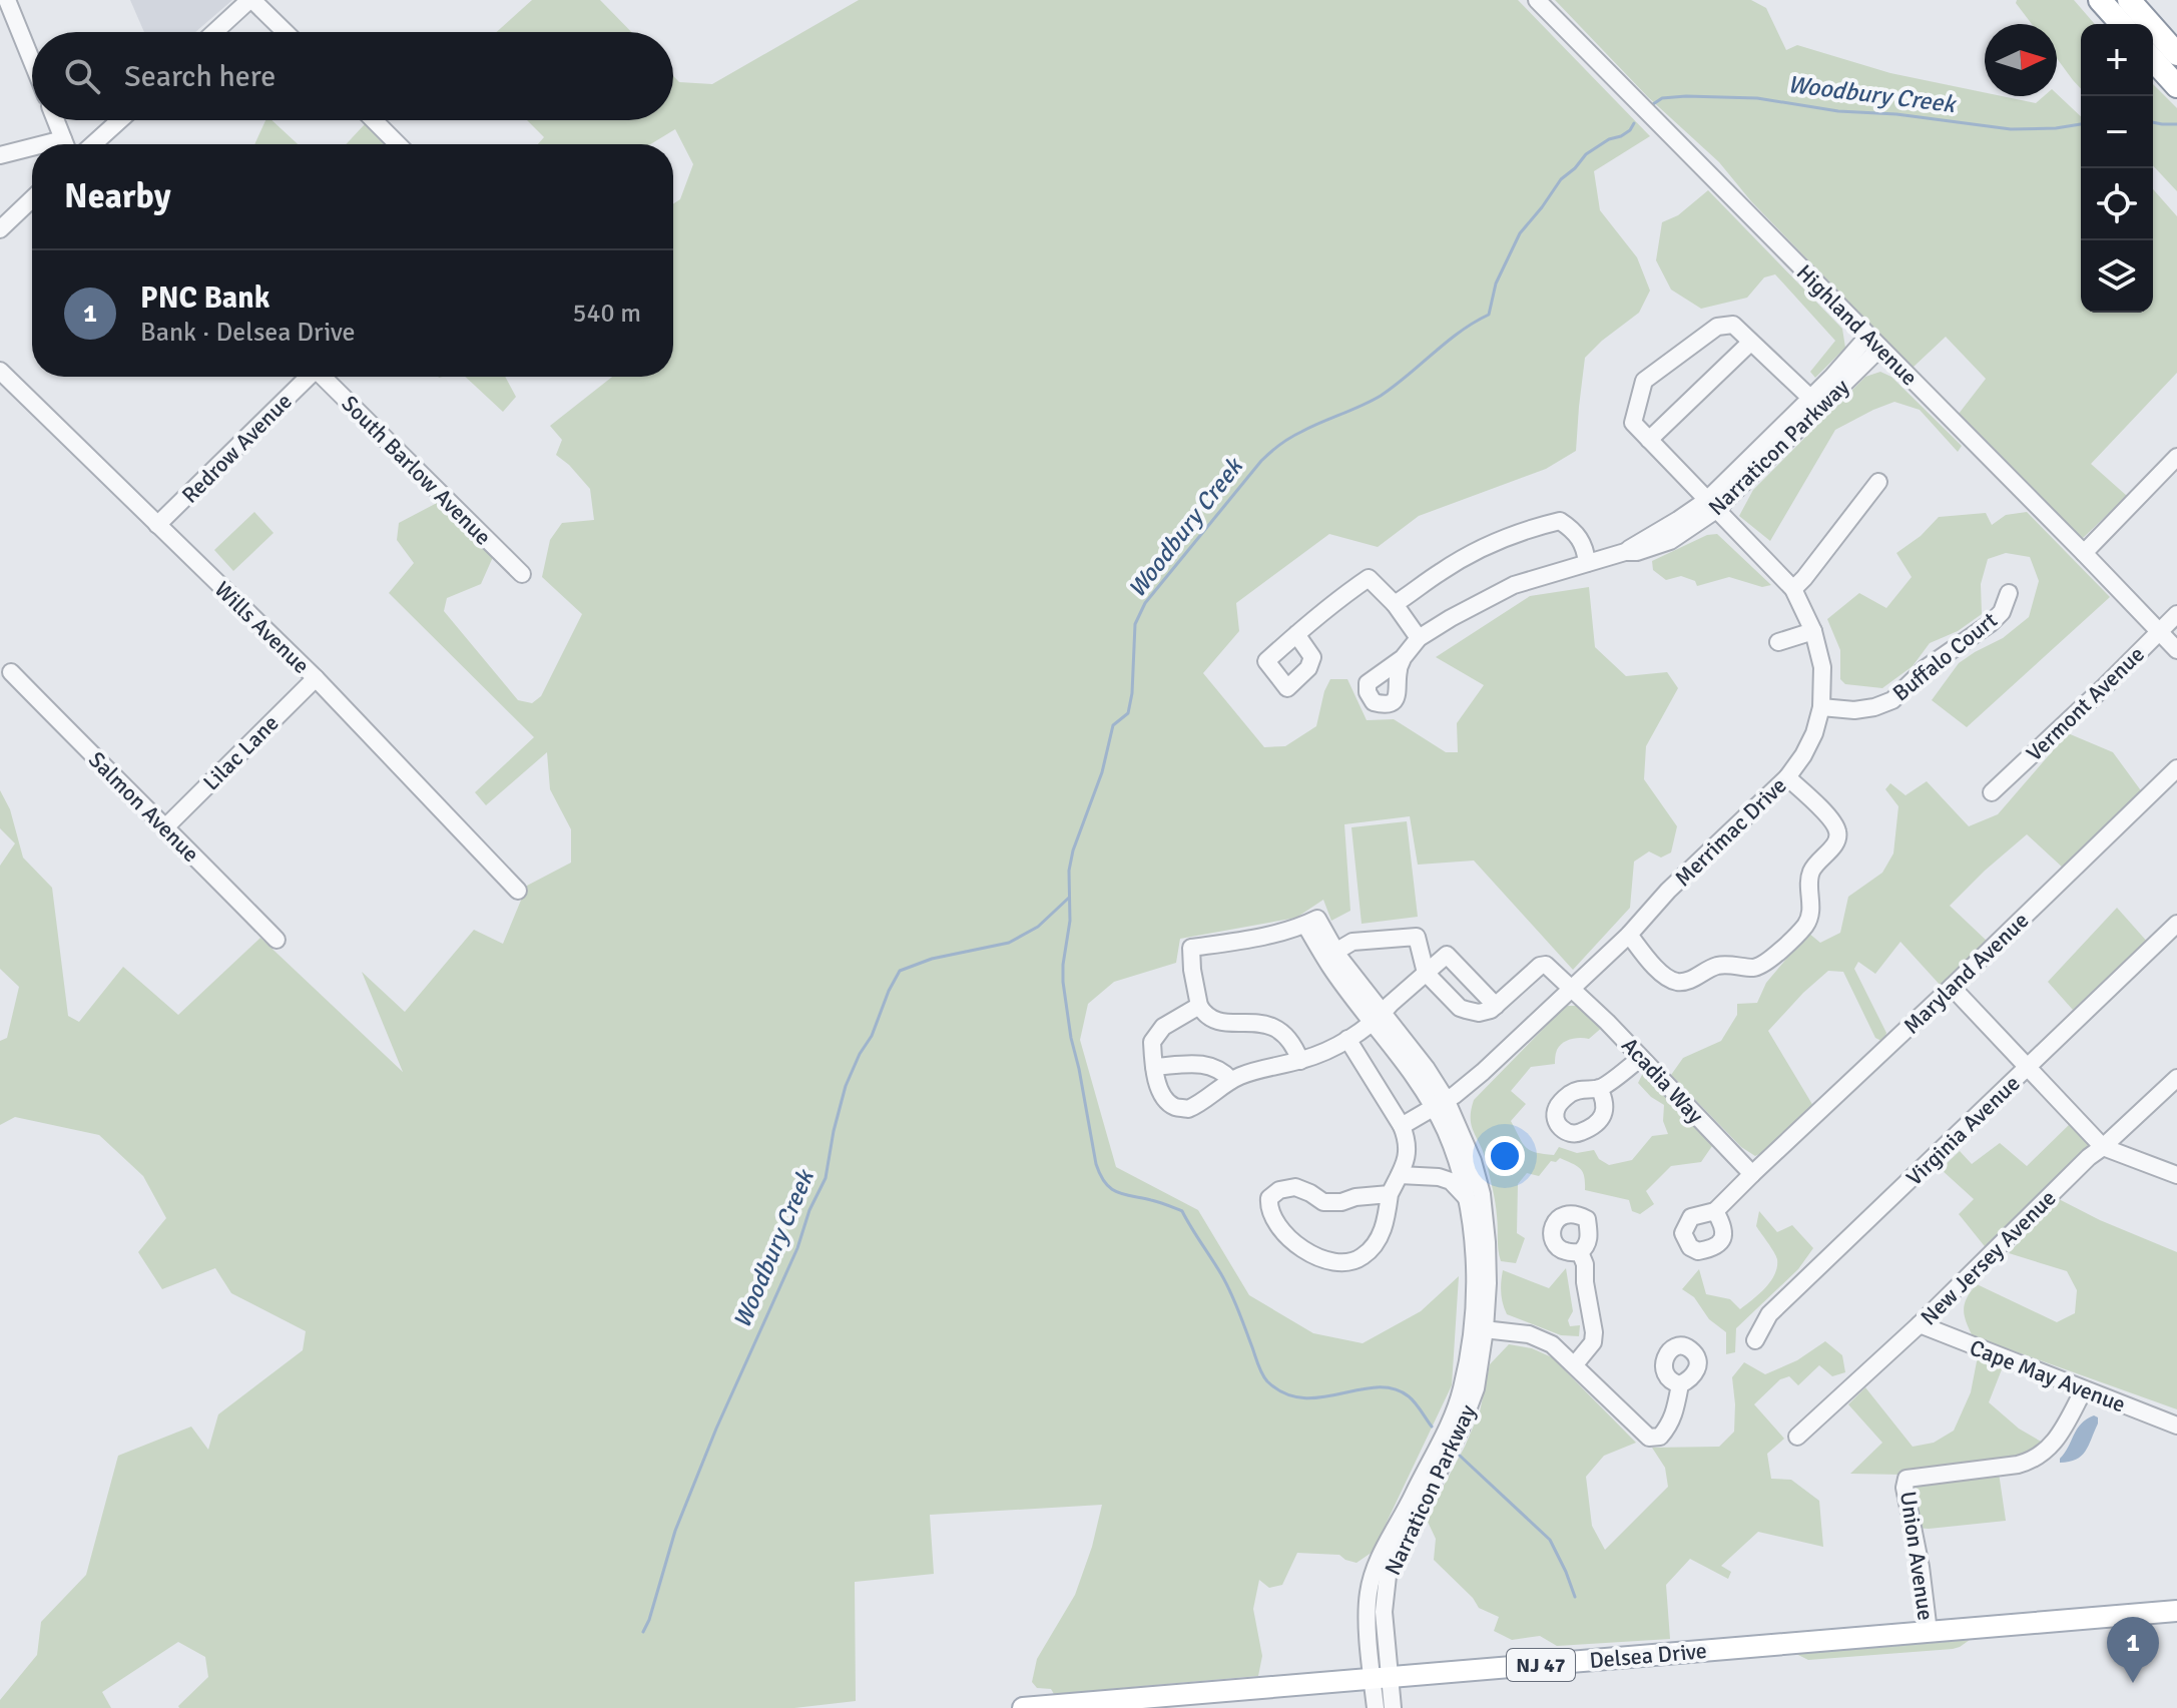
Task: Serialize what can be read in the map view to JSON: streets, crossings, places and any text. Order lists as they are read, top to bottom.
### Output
{
  "streets": {
    "main road": ["Delsea Drive", "NJ 47"],
    "street": [
      "Highland Avenue",
      "Narraticon Parkway",
      "Redrow Avenue",
      "South Barlow Avenue",
      "Wills Avenue",
      "Buffalo Court",
      "Vermont Avenue",
      "Lilac Lane",
      "Salmon Avenue",
      "Merrimac Drive",
      "Maryland Avenue",
      "Acadia Way",
      "Virginia Avenue",
      "New Jersey Avenue",
      "Cape May Avenue",
      "Union Avenue"
    ]
  },
  "crossings": [
    ["Highland Avenue", "Narraticon Parkway"],
    ["Highland Avenue", "Vermont Avenue"],
    ["Narraticon Parkway", "Merrimac Drive"],
    ["Narraticon Parkway", "Delsea Drive"],
    ["Redrow Avenue", "Wills Avenue"],
    ["Wills Avenue", "Lilac Lane"],
    ["Buffalo Court", "Merrimac Drive"],
    ["Lilac Lane", "Salmon Avenue"],
    ["Merrimac Drive", "Acadia Way"],
    ["Maryland Avenue", "Acadia Way"],
    ["New Jersey Avenue", "Cape May Avenue"],
    ["Cape May Avenue", "Union Avenue"],
    ["Union Avenue", "Delsea Drive"]
  ],
  "water": ["Woodbury Creek"],
  "north": "right",
  "page": {
    "map_buttons": ["+", "−"],
    "search": "Search here",
    "heading": "Nearby",
    "list": [
      {
        "mark": "1",
        "name": "PNC Bank",
        "note": "Bank · Delsea Drive",
        "value": "540 m"
      }
    ],
    "pins": "1"
  }
}
